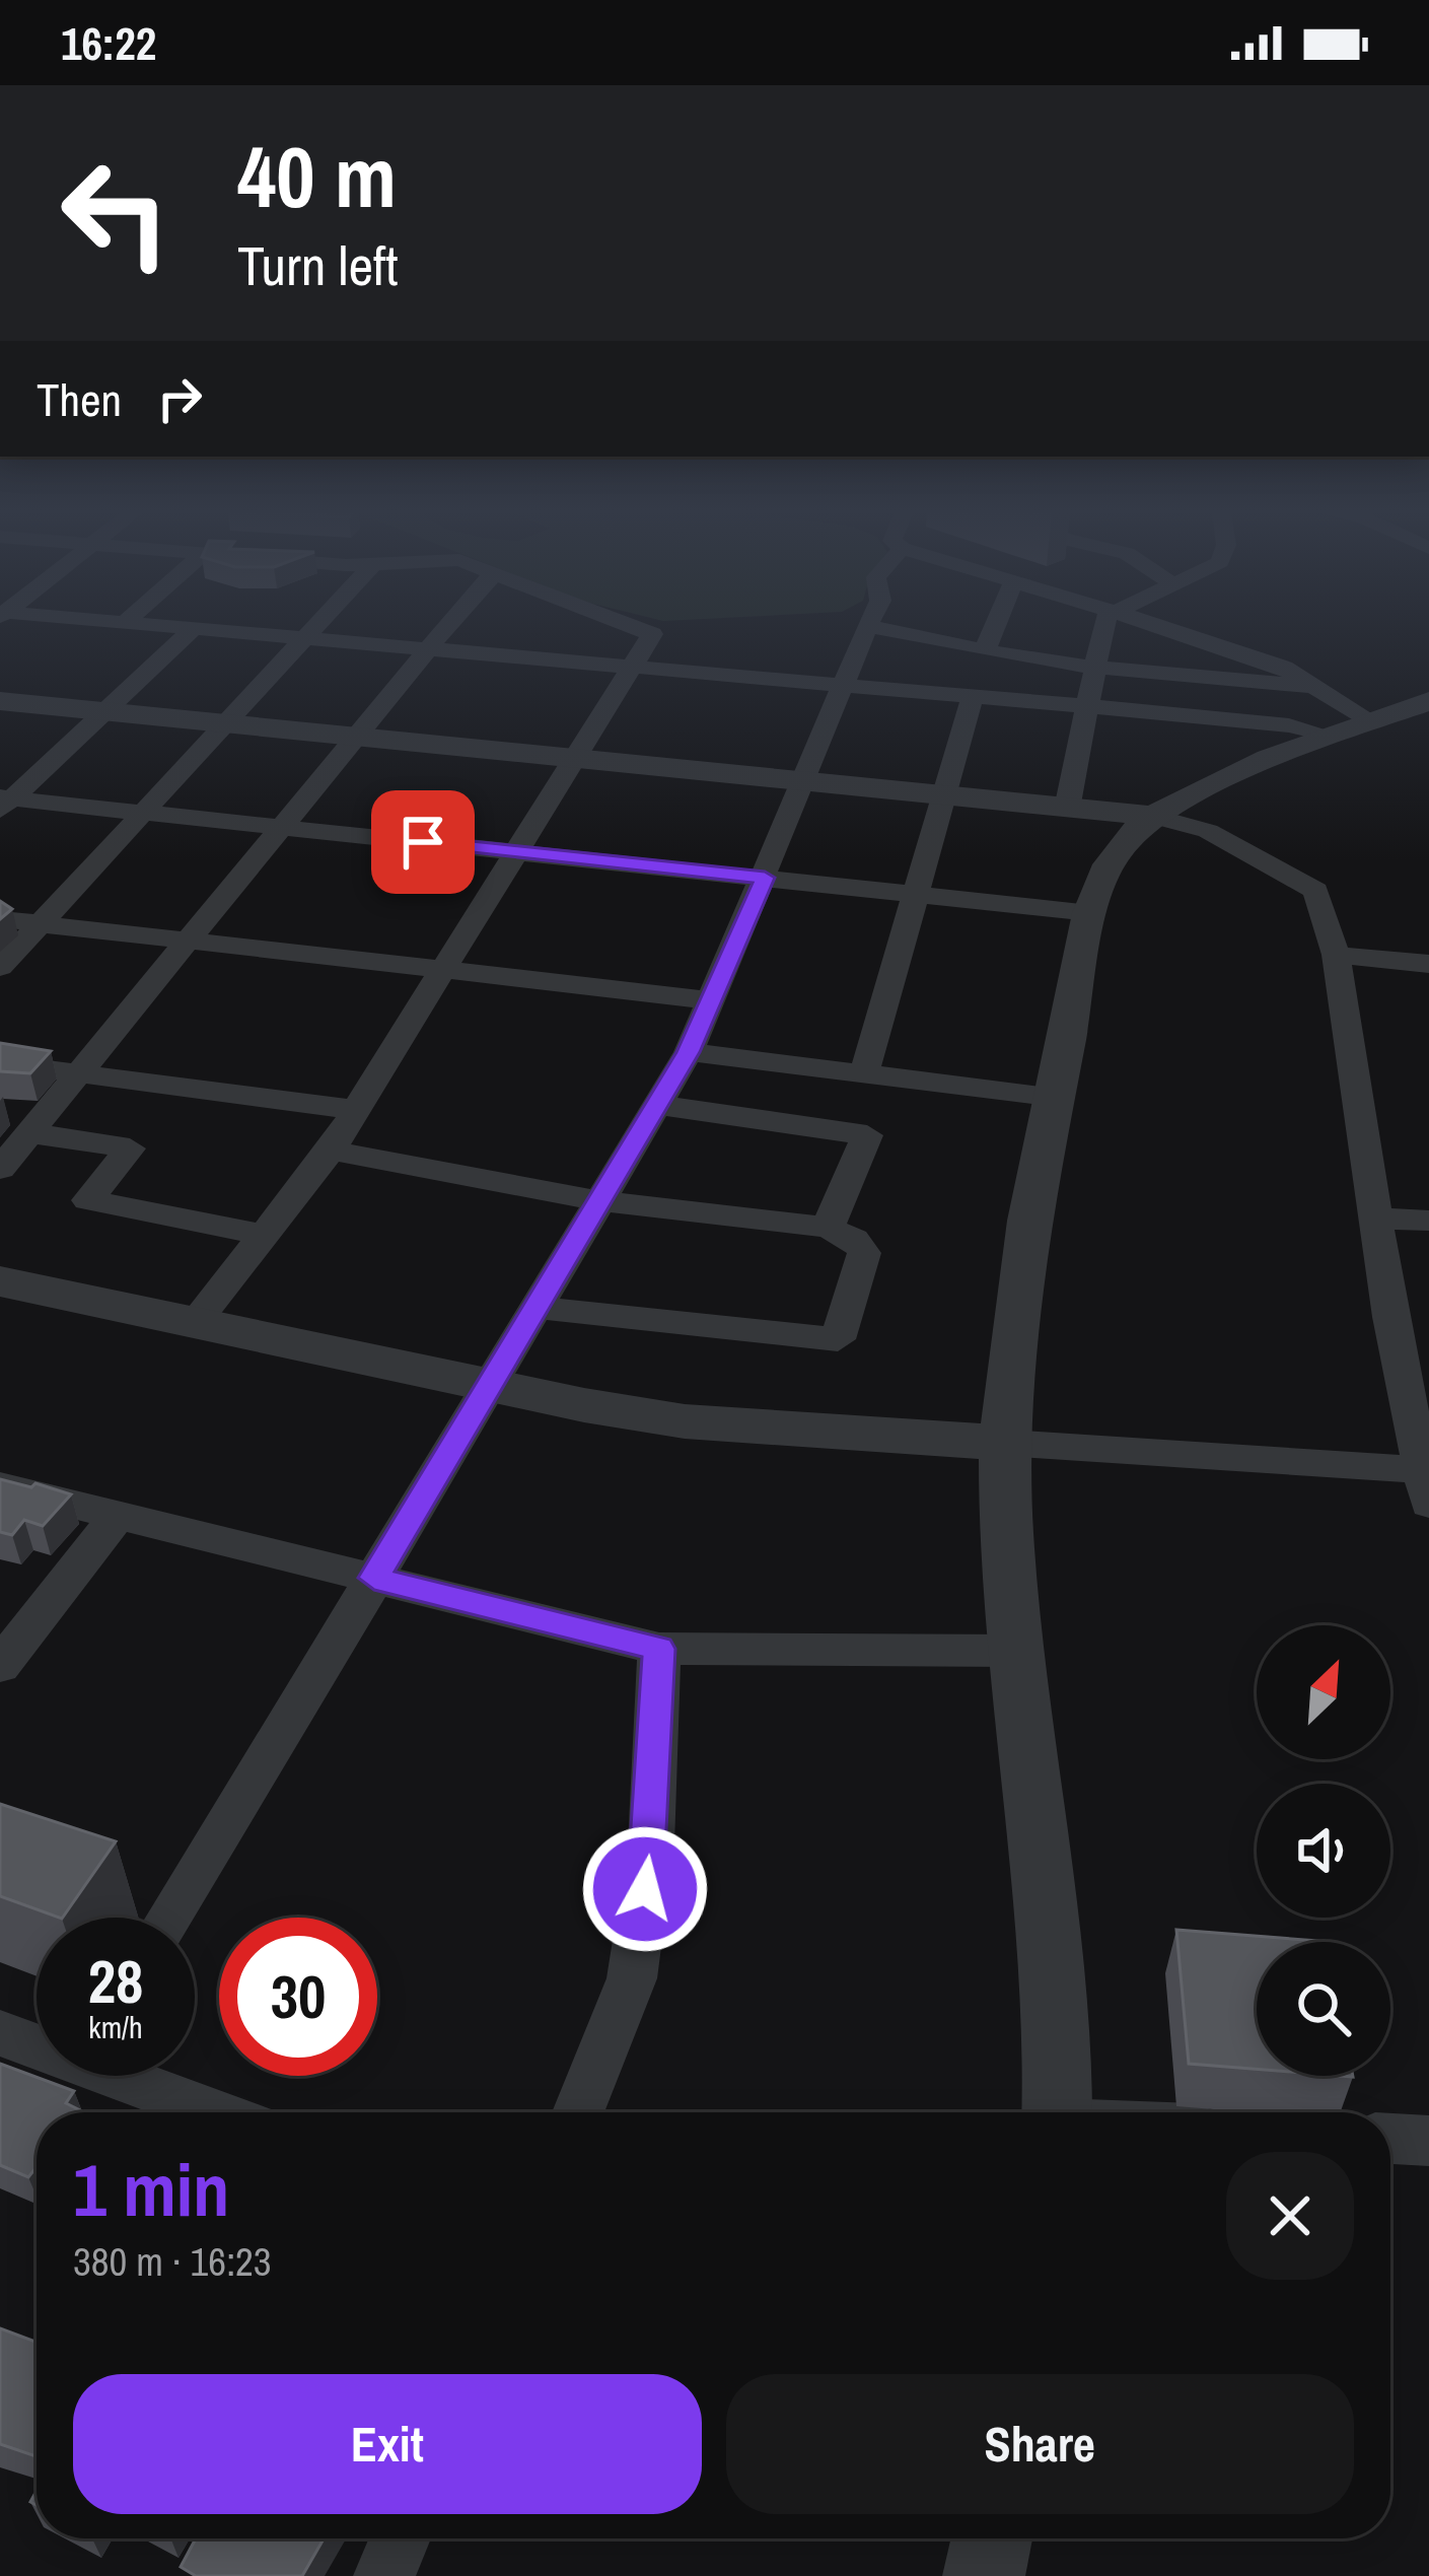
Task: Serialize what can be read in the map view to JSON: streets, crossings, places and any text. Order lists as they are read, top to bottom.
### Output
{
  "north": "top right",
  "page": {
    "status": "16:22",
    "turn": ["40 m", "Turn left"],
    "then": "Then",
    "speed": "28 km/h",
    "limit": "30",
    "heading": ["1 min", "380 m · 16:23"],
    "buttons": ["Exit", "Share"]
  }
}
